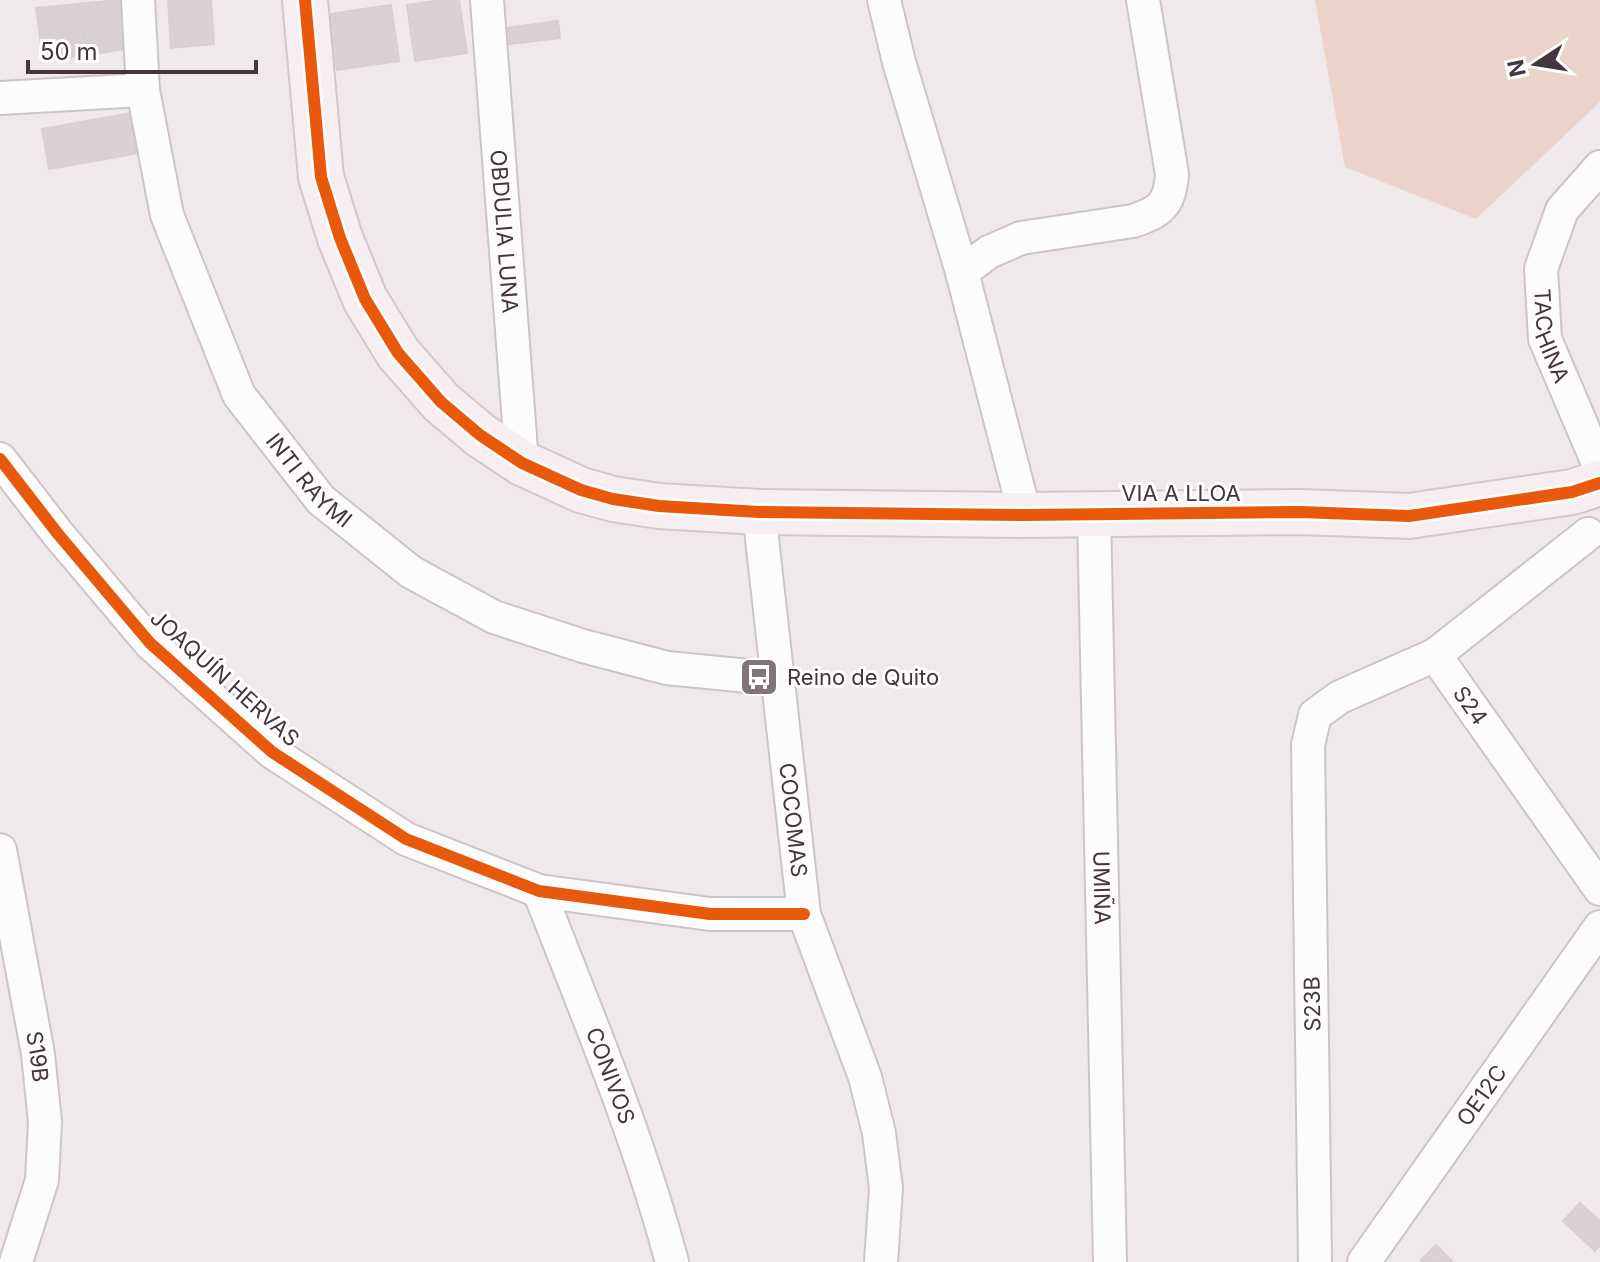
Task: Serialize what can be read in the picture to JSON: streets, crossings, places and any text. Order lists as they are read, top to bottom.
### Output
{
  "streets": {
    "street": [
      "OBDULIA LUNA",
      "TACHINA",
      "INTI RAYMI",
      "VIA A LLOA",
      "JOAQUÍN HERVAS",
      "S24",
      "COCOMAS",
      "UMIÑA",
      "S23B",
      "S19B",
      "CONIVOS",
      "OE12C"
    ]
  },
  "crossings": [
    ["OBDULIA LUNA", "VIA A LLOA"],
    ["TACHINA", "VIA A LLOA"],
    ["INTI RAYMI", "COCOMAS"],
    ["VIA A LLOA", "COCOMAS"],
    ["VIA A LLOA", "UMIÑA"],
    ["JOAQUÍN HERVAS", "COCOMAS"],
    ["JOAQUÍN HERVAS", "CONIVOS"],
    ["S24", "S23B"]
  ],
  "places": {
    "bus stop": ["Reino de Quito"]
  },
  "scale_bar": "50 m",
  "north": "left"
}
